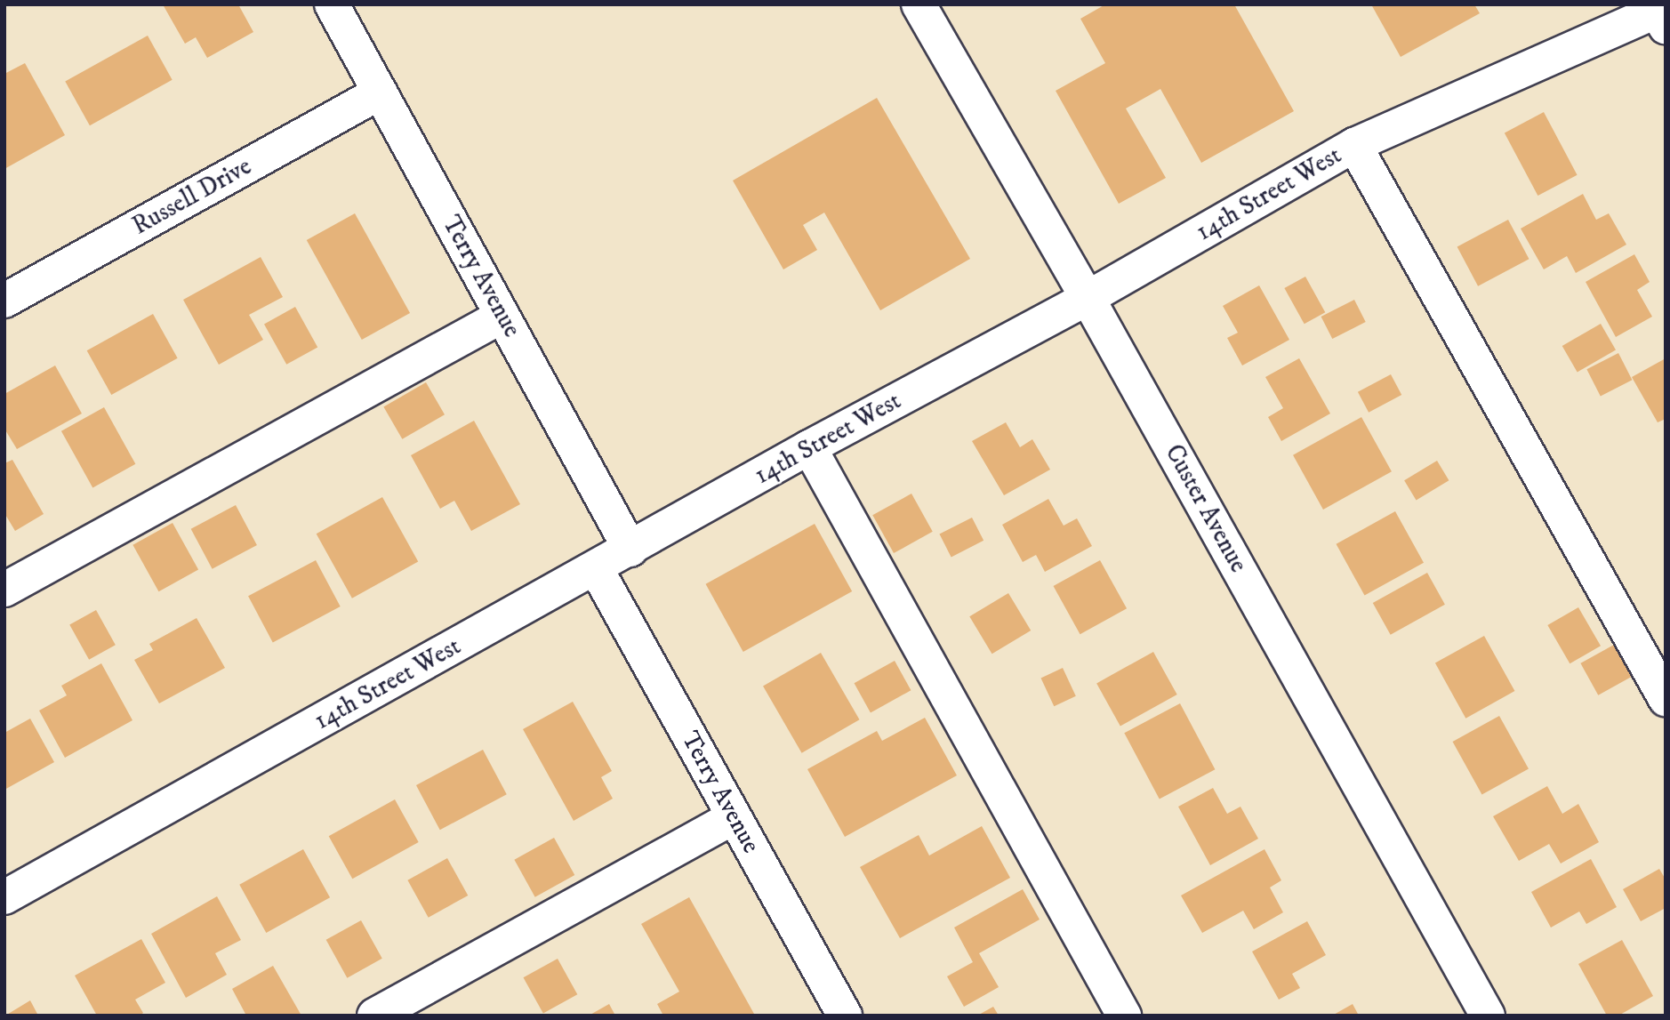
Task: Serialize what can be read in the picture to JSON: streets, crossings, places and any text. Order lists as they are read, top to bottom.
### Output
{
  "streets": {
    "street": [
      "14th Street West",
      "Russell Drive",
      "Terry Avenue",
      "Custer Avenue"
    ]
  },
  "crossings": [
    ["14th Street West", "Terry Avenue"],
    ["14th Street West", "Custer Avenue"],
    ["Russell Drive", "Terry Avenue"]
  ]
}
